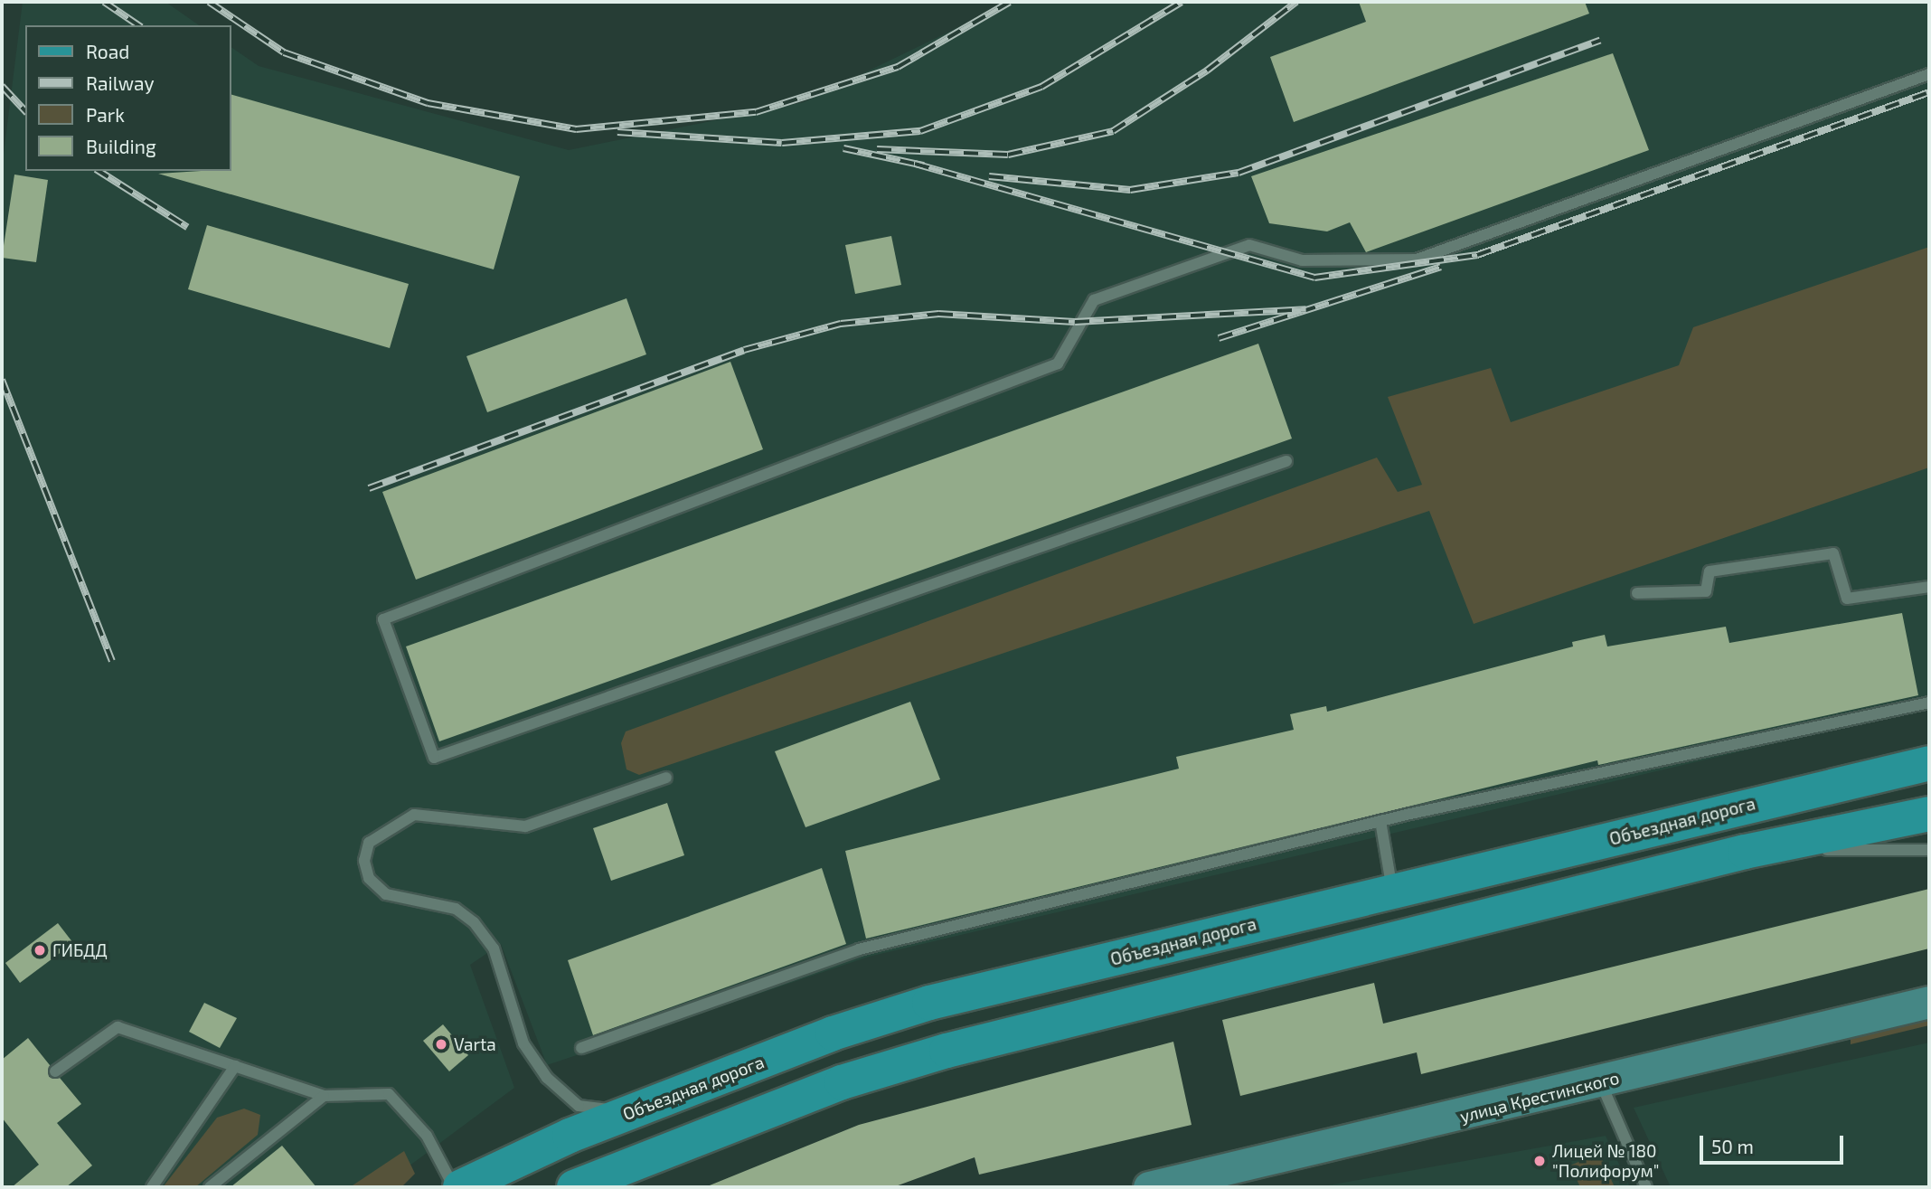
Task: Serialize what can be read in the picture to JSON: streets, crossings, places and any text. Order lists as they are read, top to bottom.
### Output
{
  "streets": {
    "main road": ["Объездная дорога"],
    "street": ["улица Крестинского"]
  },
  "places": ["ГИБДД", "Varta", "Лицей № 180 \"Полифорум\""],
  "legend": [
    "Road",
    "Railway",
    "Park",
    "Building"
  ],
  "scale_bar": "50 m"
}
